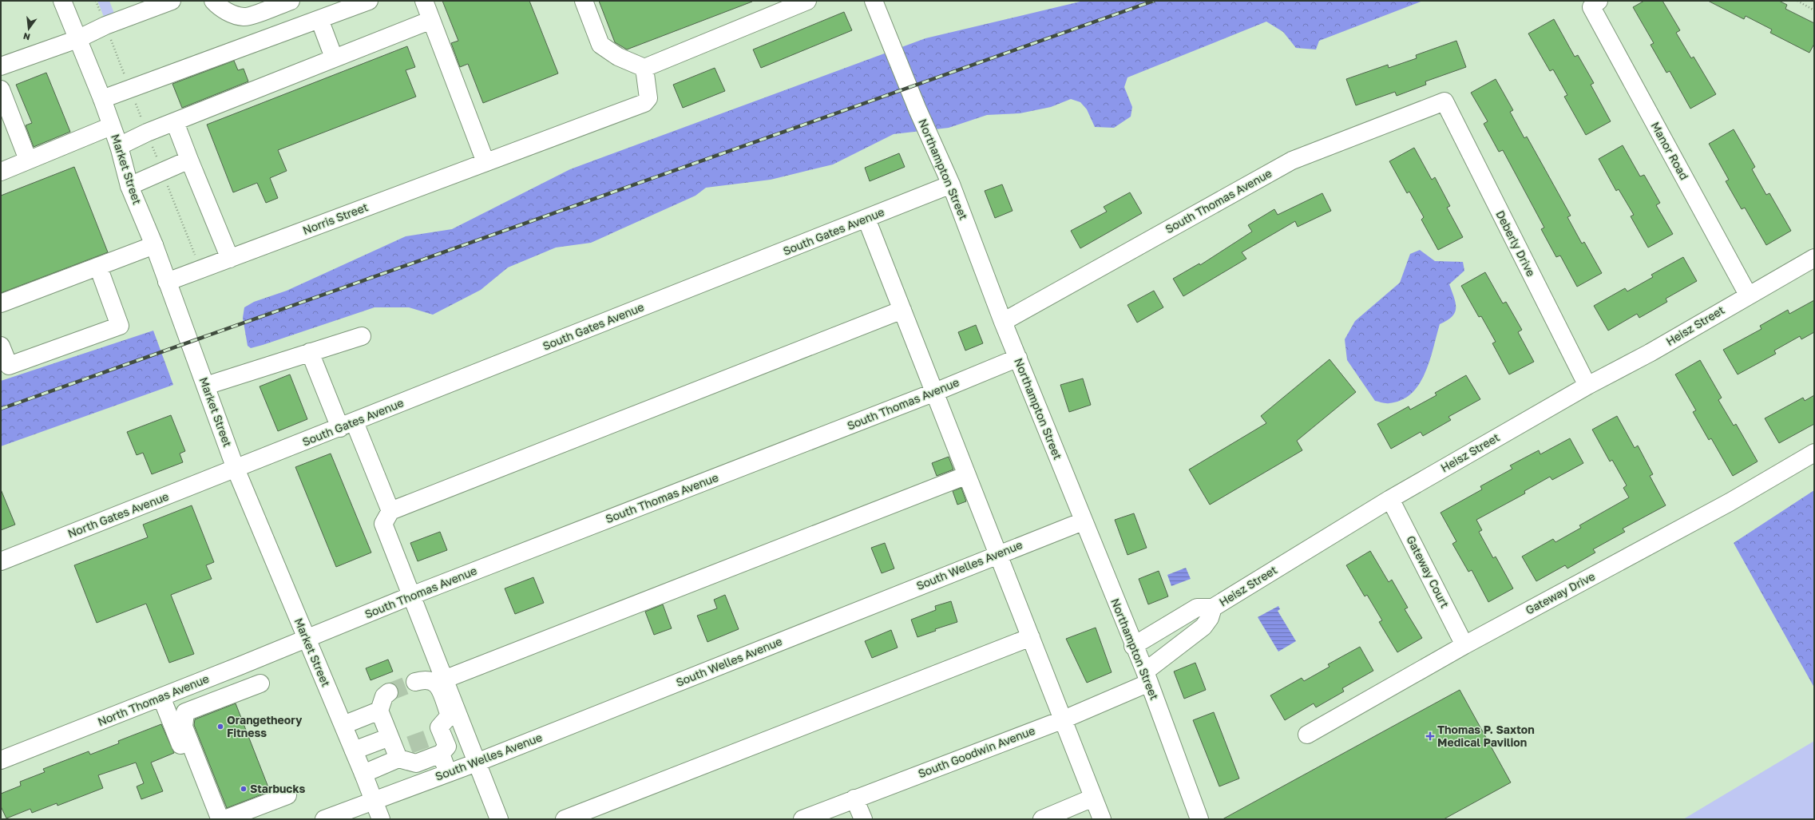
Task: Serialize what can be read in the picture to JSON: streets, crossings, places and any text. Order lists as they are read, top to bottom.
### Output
{
  "streets": {
    "street": [
      "Manor Road",
      "Market Street",
      "Northampton Street",
      "South Thomas Avenue",
      "Norris Street",
      "South Gates Avenue",
      "Deberly Drive",
      "Heisz Street",
      "North Gates Avenue",
      "South Welles Avenue",
      "Gateway Court",
      "Gateway Drive",
      "North Thomas Avenue",
      "South Goodwin Avenue"
    ]
  },
  "crossings": [
    ["Manor Road", "Heisz Street"],
    ["Market Street", "South Thomas Avenue"],
    ["Market Street", "Norris Street"],
    ["Market Street", "South Gates Avenue"],
    ["Market Street", "North Gates Avenue"],
    ["Market Street", "South Welles Avenue"],
    ["Market Street", "North Thomas Avenue"],
    ["Northampton Street", "South Thomas Avenue"],
    ["Northampton Street", "South Gates Avenue"],
    ["Northampton Street", "Heisz Street"],
    ["Northampton Street", "South Welles Avenue"],
    ["Northampton Street", "South Goodwin Avenue"],
    ["South Thomas Avenue", "Deberly Drive"],
    ["South Thomas Avenue", "North Thomas Avenue"],
    ["South Gates Avenue", "North Gates Avenue"],
    ["Deberly Drive", "Heisz Street"],
    ["Heisz Street", "Gateway Court"],
    ["Heisz Street", "South Goodwin Avenue"],
    ["Gateway Court", "Gateway Drive"]
  ],
  "places": {
    "other": ["Orangetheory Fitness", "Starbucks"],
    "health": ["Thomas P. Saxton Medical Pavilion"]
  },
  "north": "bottom"
}
